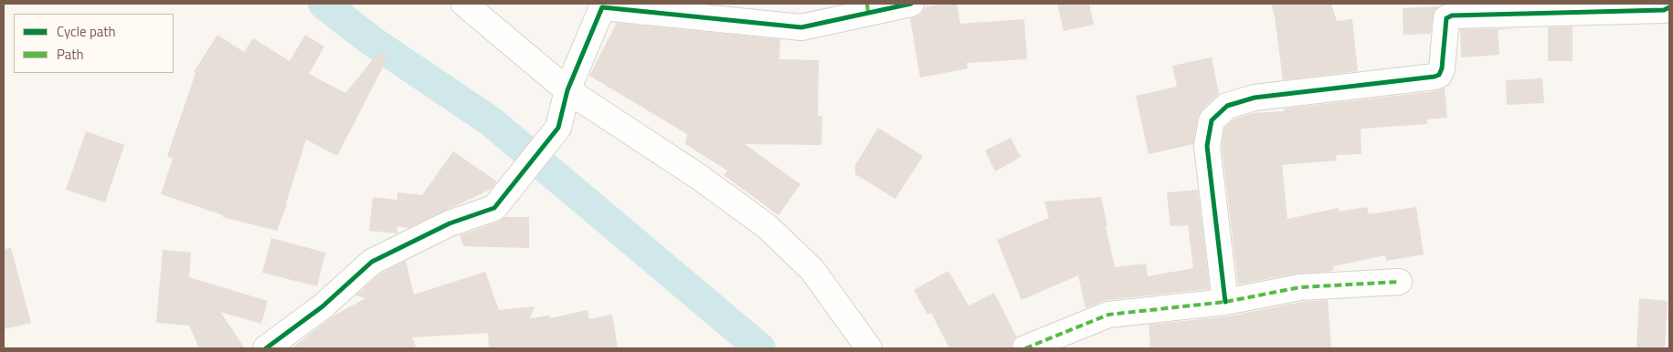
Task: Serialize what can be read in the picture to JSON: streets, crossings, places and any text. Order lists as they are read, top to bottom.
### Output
{
  "legend": ["Cycle path", "Path"]
}
